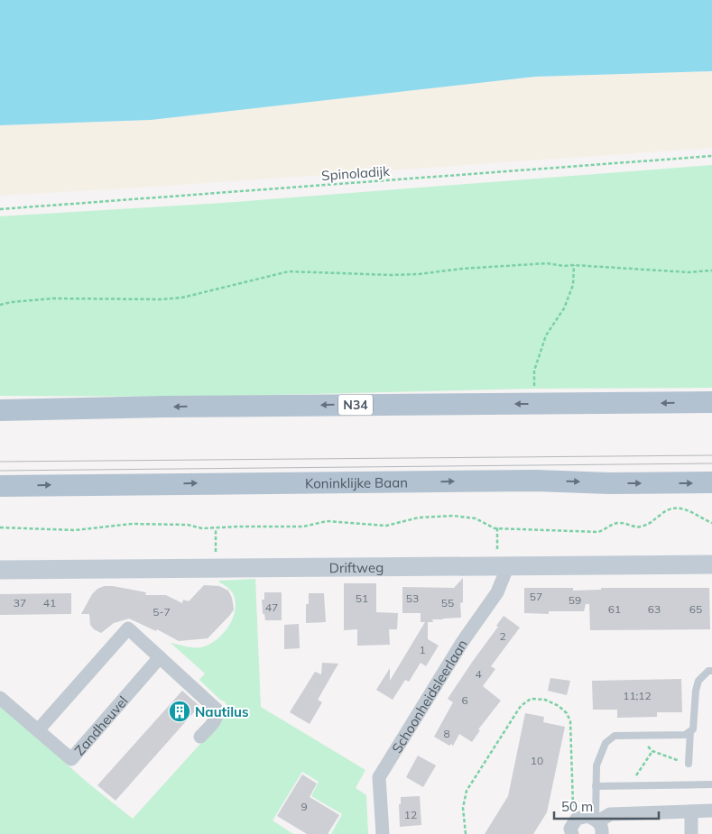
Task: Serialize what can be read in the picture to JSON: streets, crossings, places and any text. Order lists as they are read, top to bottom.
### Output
{
  "streets": {
    "main road": ["N34", "Koninklijke Baan"],
    "street": ["Driftweg", "Schoonheidsleerlaan", "Zandheuvel"],
    "path": ["Spinoladijk"]
  },
  "crossings": [
    ["Driftweg", "Schoonheidsleerlaan"]
  ],
  "places": {
    "building": ["Nautilus"]
  },
  "house_numbers": [
    "57",
    "51",
    "53",
    "59",
    "37",
    "41",
    "55",
    "47",
    "61",
    "63",
    "65",
    "5-7",
    "2",
    "1",
    "4",
    "11;12",
    "6",
    "8",
    "10",
    "9",
    "12"
  ],
  "scale_bar": "50 m"
}
